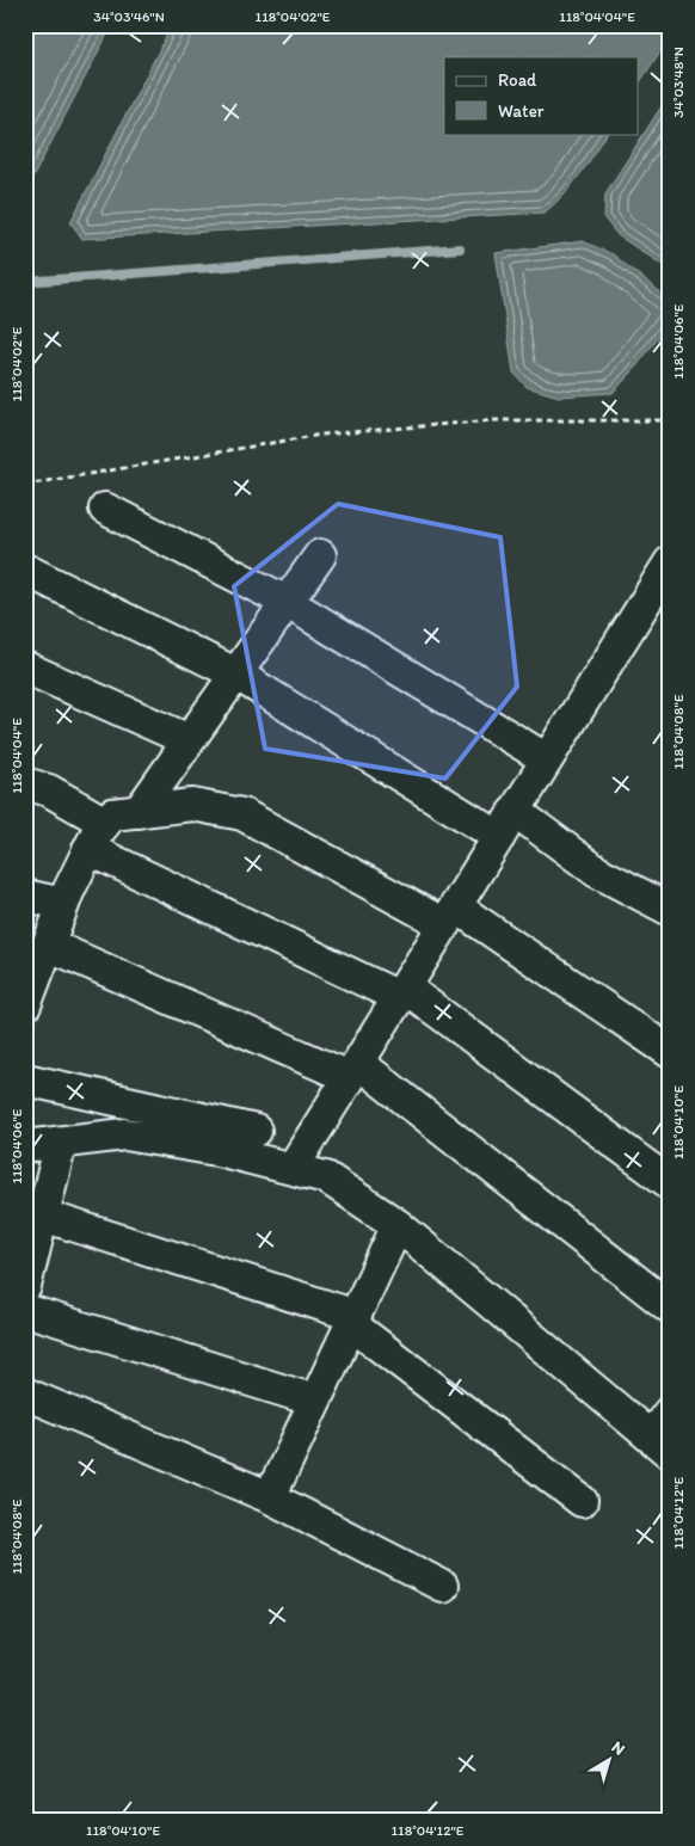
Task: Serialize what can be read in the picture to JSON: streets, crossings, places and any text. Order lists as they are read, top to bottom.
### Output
{
  "legend": ["Road", "Water"],
  "north": "top right",
  "coordinates": [
    "34°03'46\"N",
    "118°04'02\"E",
    "118°04'04\"E",
    "34°03'48\"N",
    "118°04'06\"E",
    "118°04'08\"E",
    "118°04'10\"E",
    "118°04'12\"E"
  ]
}
